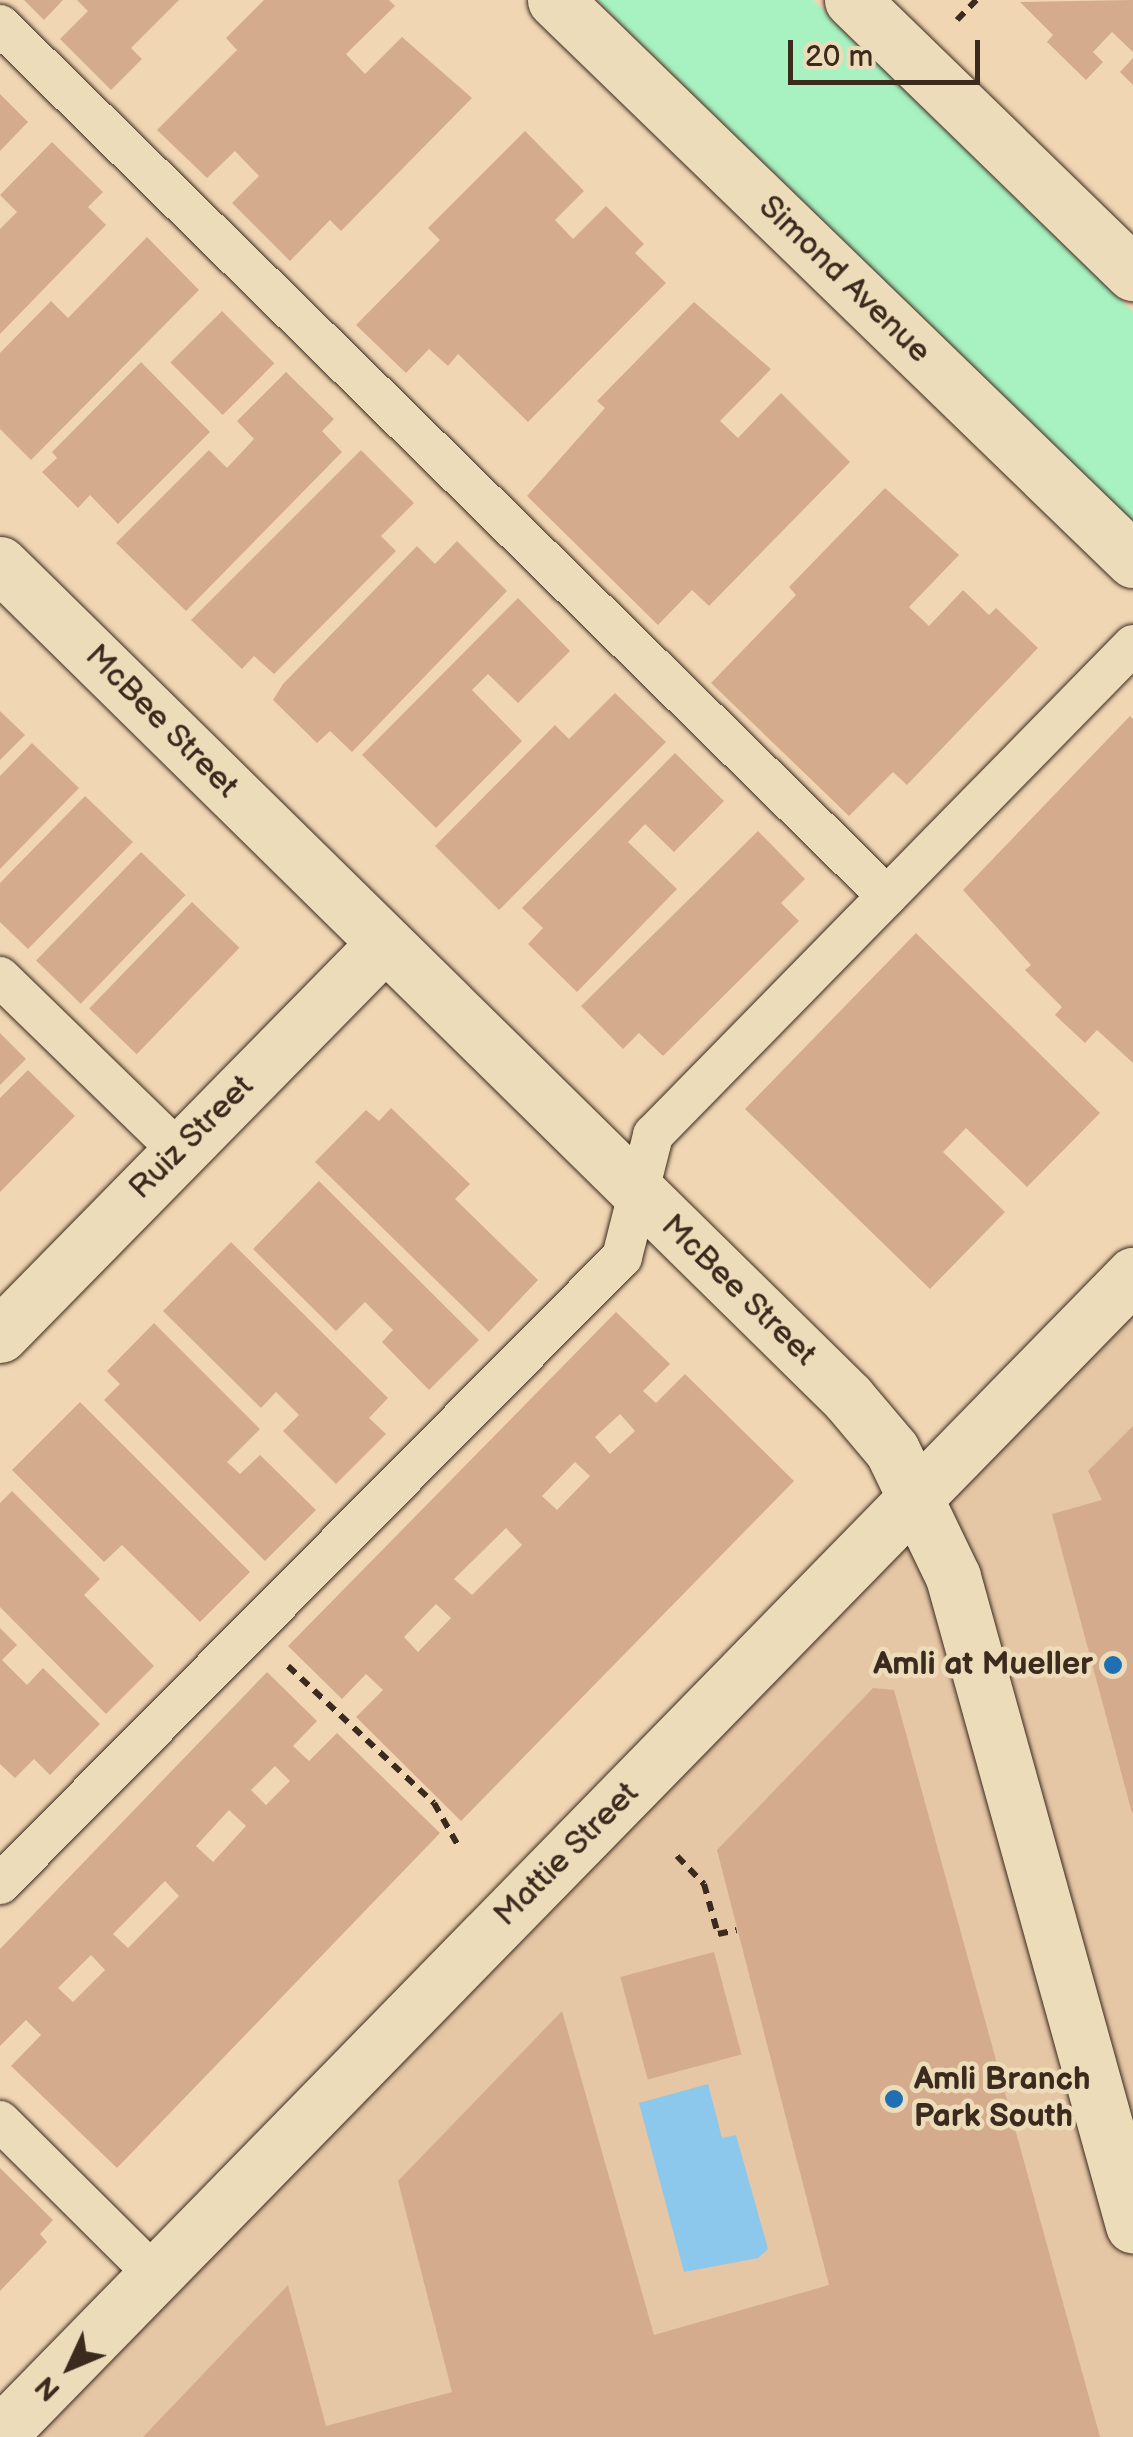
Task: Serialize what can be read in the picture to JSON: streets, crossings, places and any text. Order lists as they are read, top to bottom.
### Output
{
  "streets": {
    "street": [
      "Simond Avenue",
      "McBee Street",
      "Ruiz Street",
      "Mattie Street"
    ]
  },
  "crossings": [
    ["McBee Street", "Ruiz Street"],
    ["McBee Street", "Mattie Street"]
  ],
  "places": ["Amli at Mueller", "Amli Branch Park South"],
  "scale_bar": "20 m",
  "north": "bottom left"
}
